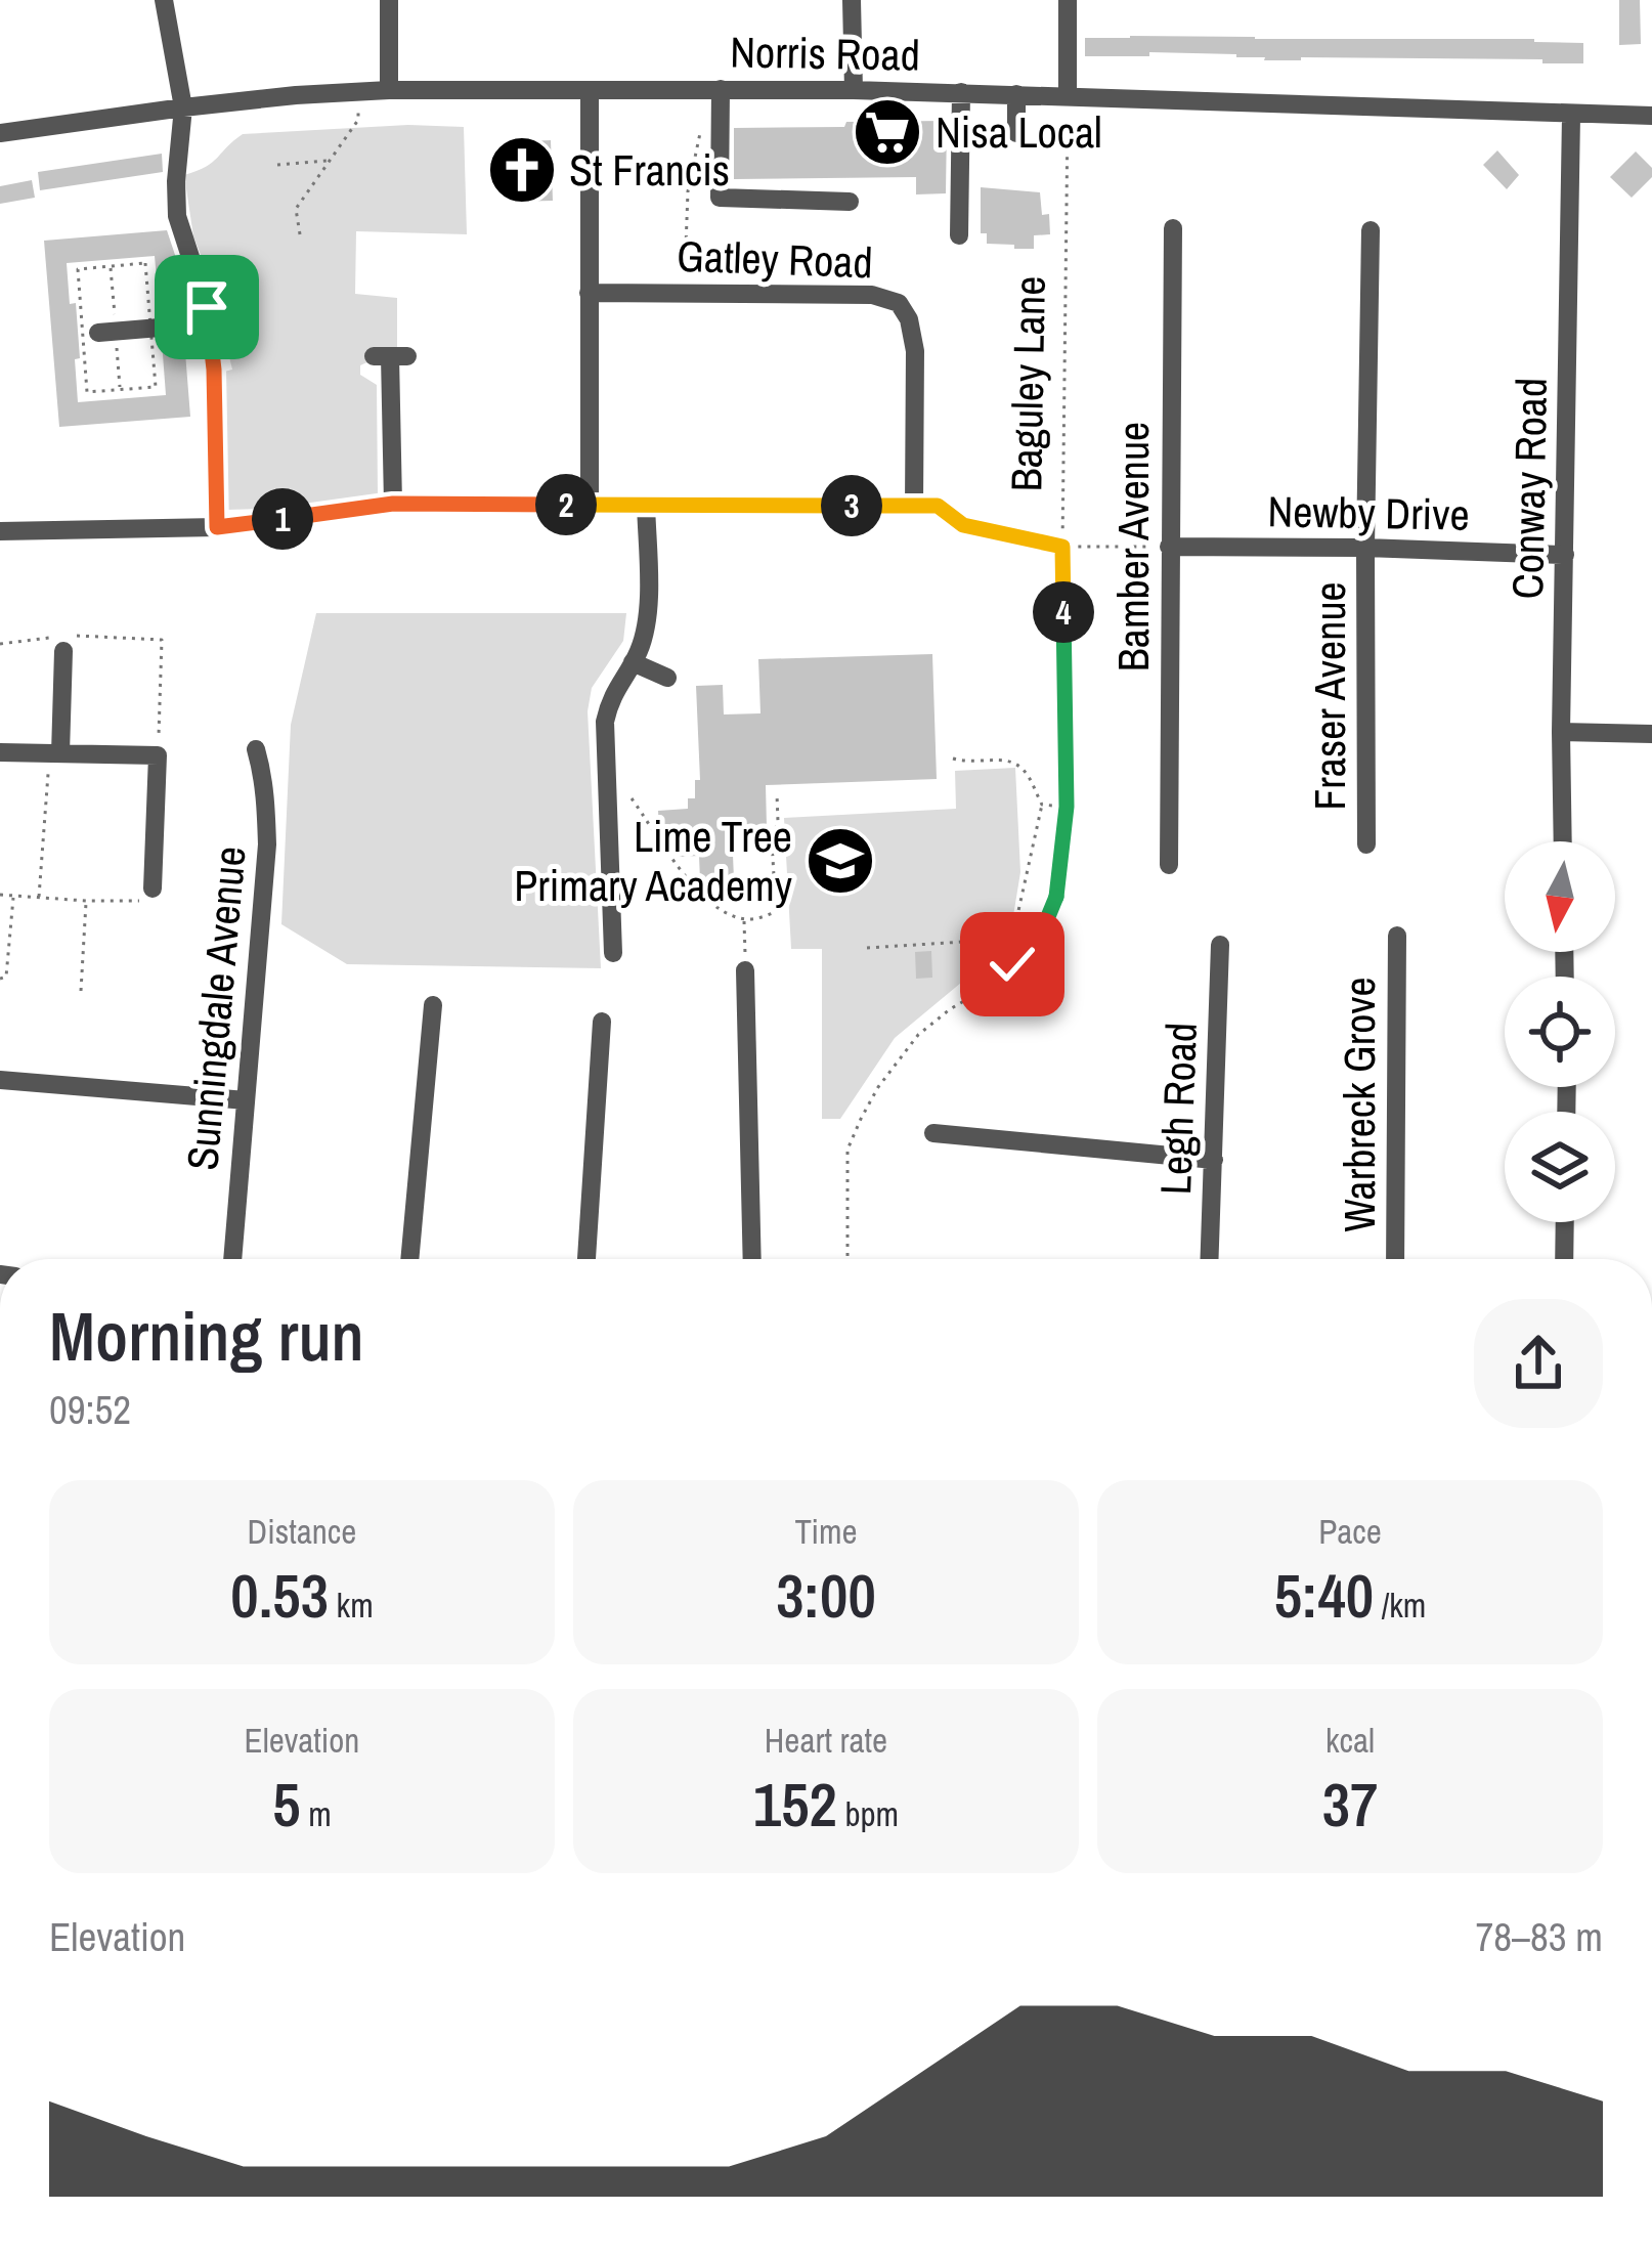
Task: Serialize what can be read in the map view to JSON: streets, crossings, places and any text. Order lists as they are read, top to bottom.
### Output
{
  "streets": {
    "street": [
      "Norris Road",
      "Gatley Road",
      "Conway Road",
      "Newby Drive",
      "Bamber Avenue",
      "Fraser Avenue",
      "Sunningdale Avenue",
      "Warbreck Grove",
      "Legh Road"
    ],
    "path": ["Baguley Lane"]
  },
  "crossings": [
    ["Norris Road", "Baguley Lane"],
    ["Norris Road", "Conway Road"],
    ["Conway Road", "Newby Drive"],
    ["Newby Drive", "Bamber Avenue"],
    ["Newby Drive", "Fraser Avenue"]
  ],
  "places": {
    "supermarket": ["Nisa Local"],
    "church": ["St Francis"],
    "school or university": ["Lime Tree Primary Academy"]
  },
  "north": "bottom",
  "page": {
    "pins": [
      "2",
      "3",
      "1",
      "4"
    ],
    "heading": ["Morning run", "09:52"],
    "stats": [
      ["Distance", "0.53 km"],
      ["Time", "3:00"],
      ["Pace", "5:40 /km"],
      ["Elevation", "5 m"],
      ["Heart rate", "152 bpm"],
      ["kcal", "37"]
    ],
    "chart": ["Elevation", "78–83 m"]
  }
}
